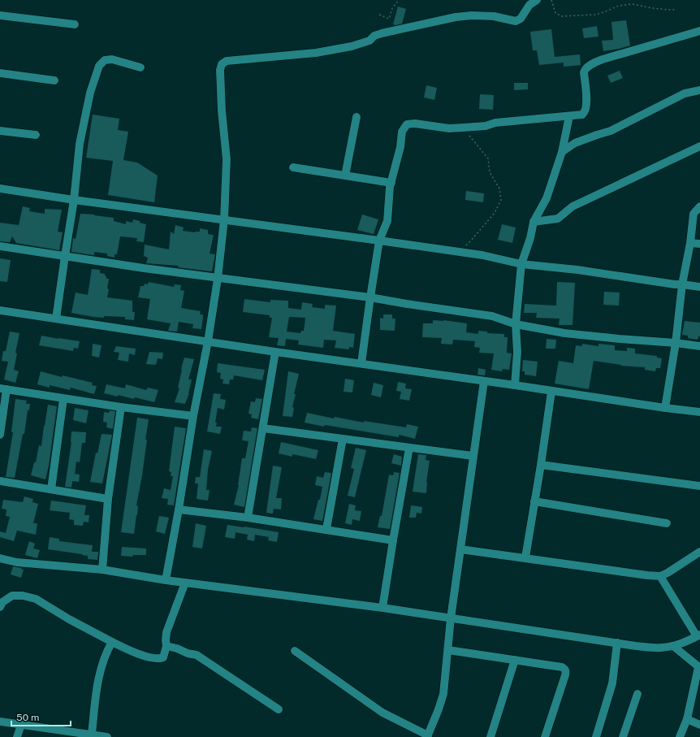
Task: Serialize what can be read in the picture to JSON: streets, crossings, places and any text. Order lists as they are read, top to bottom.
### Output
{
  "scale_bar": "50 m"
}
